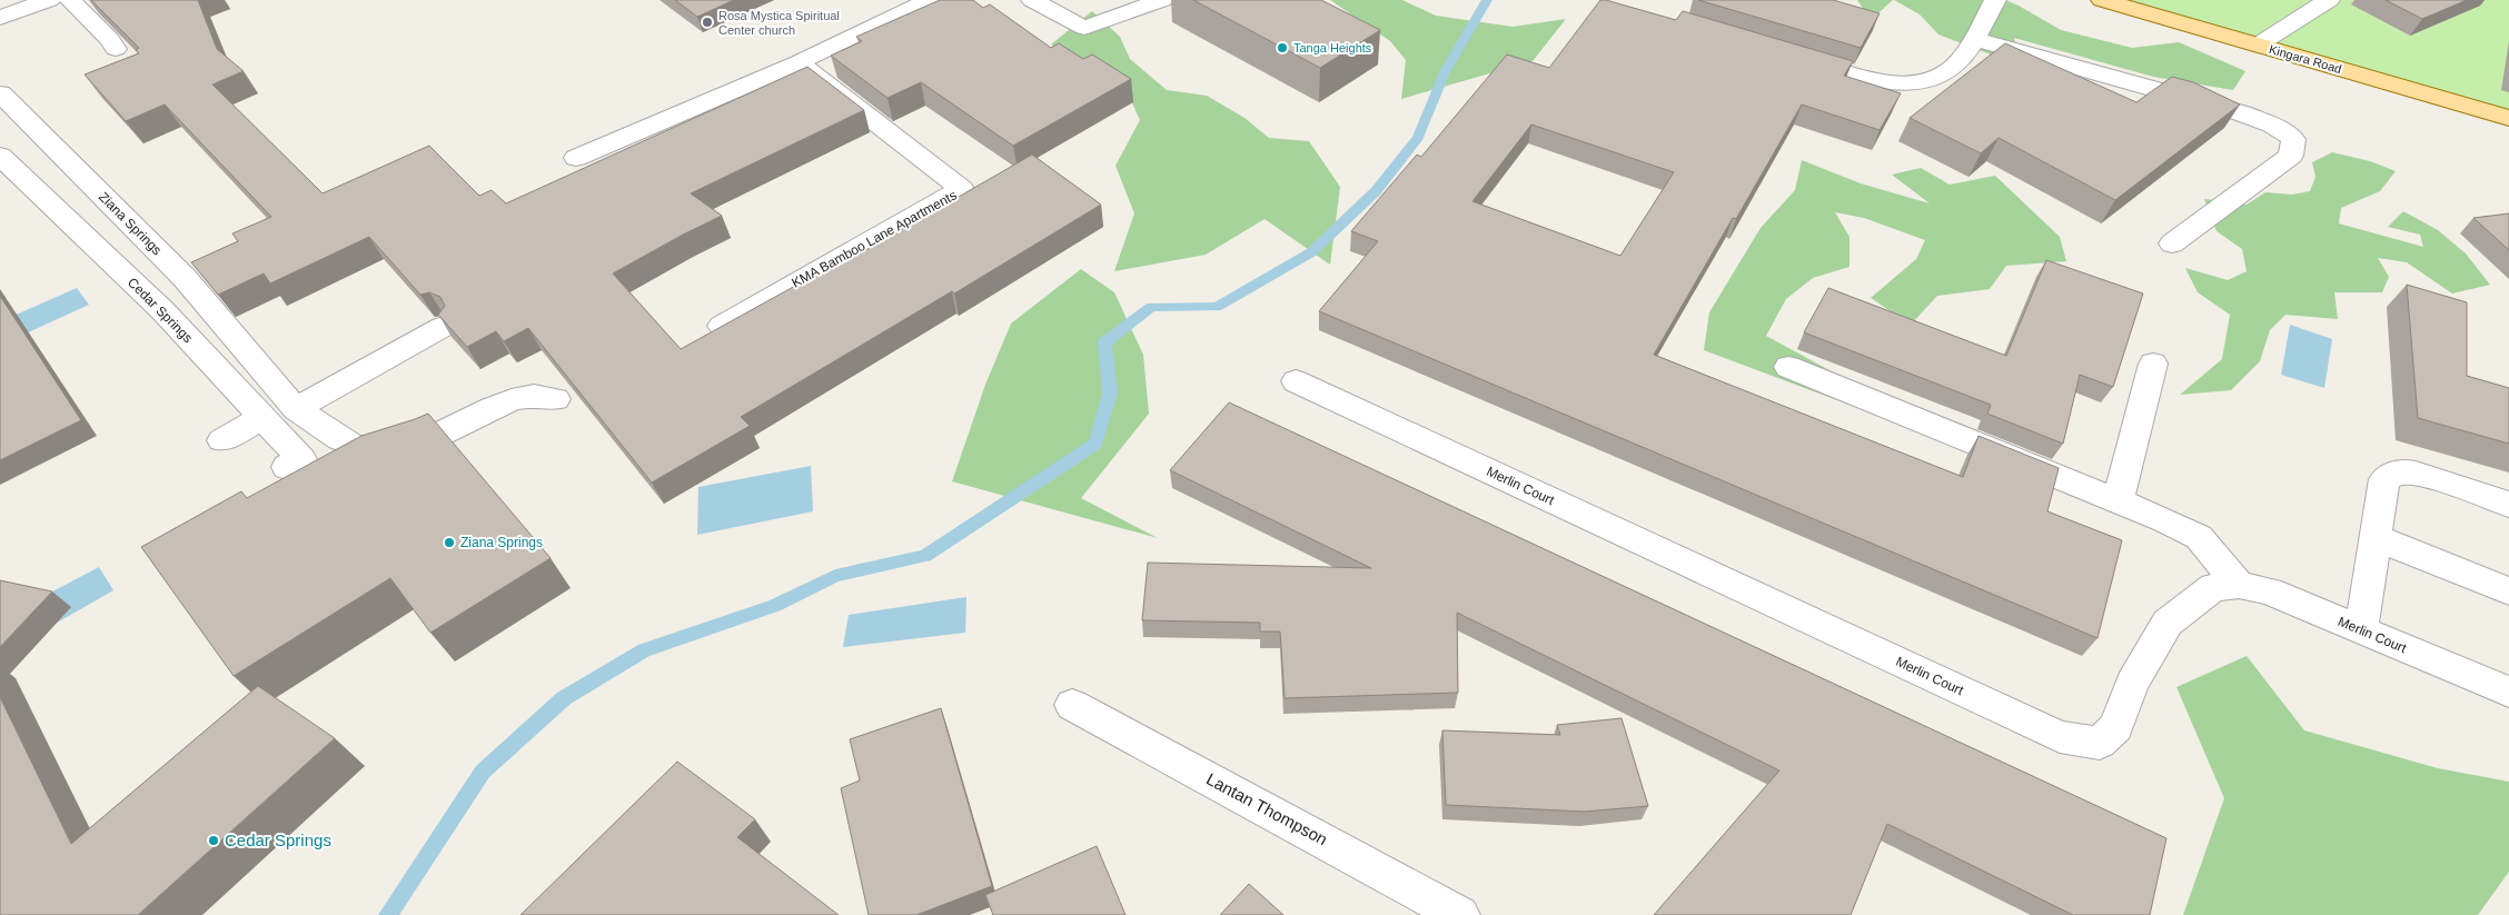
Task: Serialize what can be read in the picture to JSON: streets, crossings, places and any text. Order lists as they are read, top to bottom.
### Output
{
  "streets": {
    "main road": ["Kingara Road"],
    "street": [
      "Ziana Springs",
      "KMA Bamboo Lane Apartments",
      "Cedar Springs",
      "Merlin Court",
      "Lantan Thompson"
    ]
  },
  "places": [
    "Rosa Mystica Spiritual Center church",
    "Tanga Heights",
    "Ziana Springs",
    "Cedar Springs"
  ]
}
